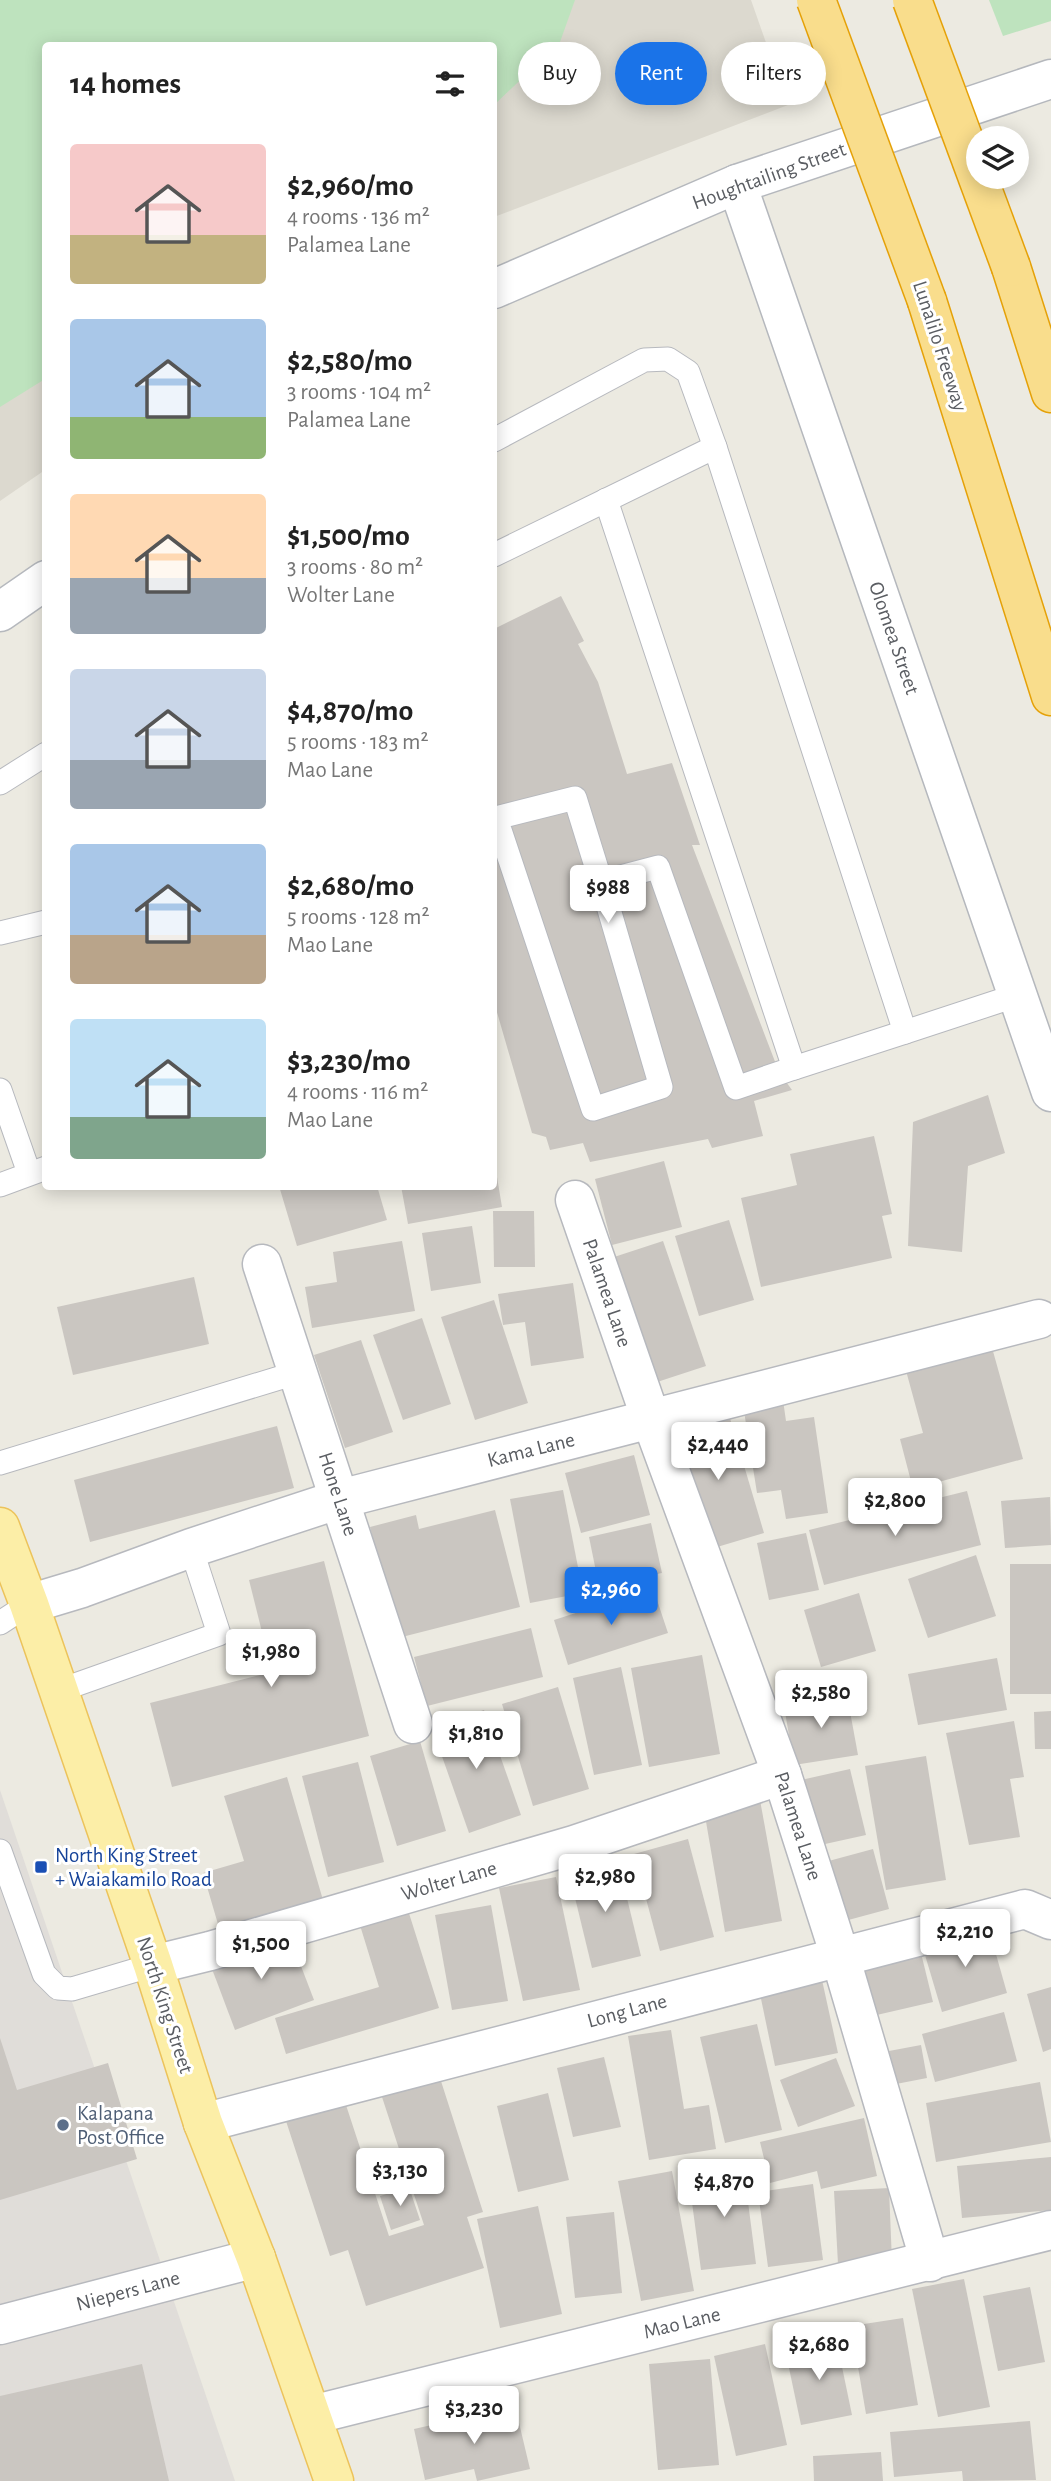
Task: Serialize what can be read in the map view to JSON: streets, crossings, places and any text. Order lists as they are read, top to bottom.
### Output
{
  "streets": {
    "highway": ["Lunalilo Freeway"],
    "main road": ["North King Street"],
    "street": [
      "Houghtailing Street",
      "Olomea Street",
      "Palamea Lane",
      "Kama Lane",
      "Hone Lane",
      "Wolter Lane",
      "Long Lane",
      "Niepers Lane",
      "Mao Lane"
    ]
  },
  "crossings": [
    ["Houghtailing Street", "Olomea Street"],
    ["Palamea Lane", "Kama Lane"],
    ["Palamea Lane", "Wolter Lane"],
    ["Palamea Lane", "Long Lane"],
    ["Palamea Lane", "Mao Lane"],
    ["Kama Lane", "Hone Lane"],
    ["Kama Lane", "North King Street"],
    ["Wolter Lane", "North King Street"],
    ["North King Street", "Long Lane"],
    ["North King Street", "Niepers Lane"],
    ["North King Street", "Mao Lane"]
  ],
  "places": {
    "transit": ["North King Street + Waiakamilo Road"],
    "other": ["Kalapana Post Office"]
  },
  "page": {
    "chip": ["Buy", "Rent", "Filters"],
    "heading": "14 homes",
    "list": [
      {
        "name": "$2,960/mo",
        "note": "4 rooms · 136 m² · Palamea Lane"
      },
      {
        "name": "$2,580/mo",
        "note": "3 rooms · 104 m² · Palamea Lane"
      },
      {
        "name": "$1,500/mo",
        "note": "3 rooms · 80 m² · Wolter Lane"
      },
      {
        "name": "$4,870/mo",
        "note": "5 rooms · 183 m² · Mao Lane"
      },
      {
        "name": "$2,680/mo",
        "note": "5 rooms · 128 m² · Mao Lane"
      },
      {
        "name": "$3,230/mo",
        "note": "4 rooms · 116 m² · Mao Lane"
      }
    ],
    "price": [
      "$988",
      "$2,440",
      "$2,800",
      "$2,960",
      "$1,980",
      "$2,580",
      "$1,810",
      "$2,980",
      "$2,210",
      "$1,500",
      "$3,130",
      "$4,870",
      "$2,680",
      "$3,230"
    ]
  }
}
